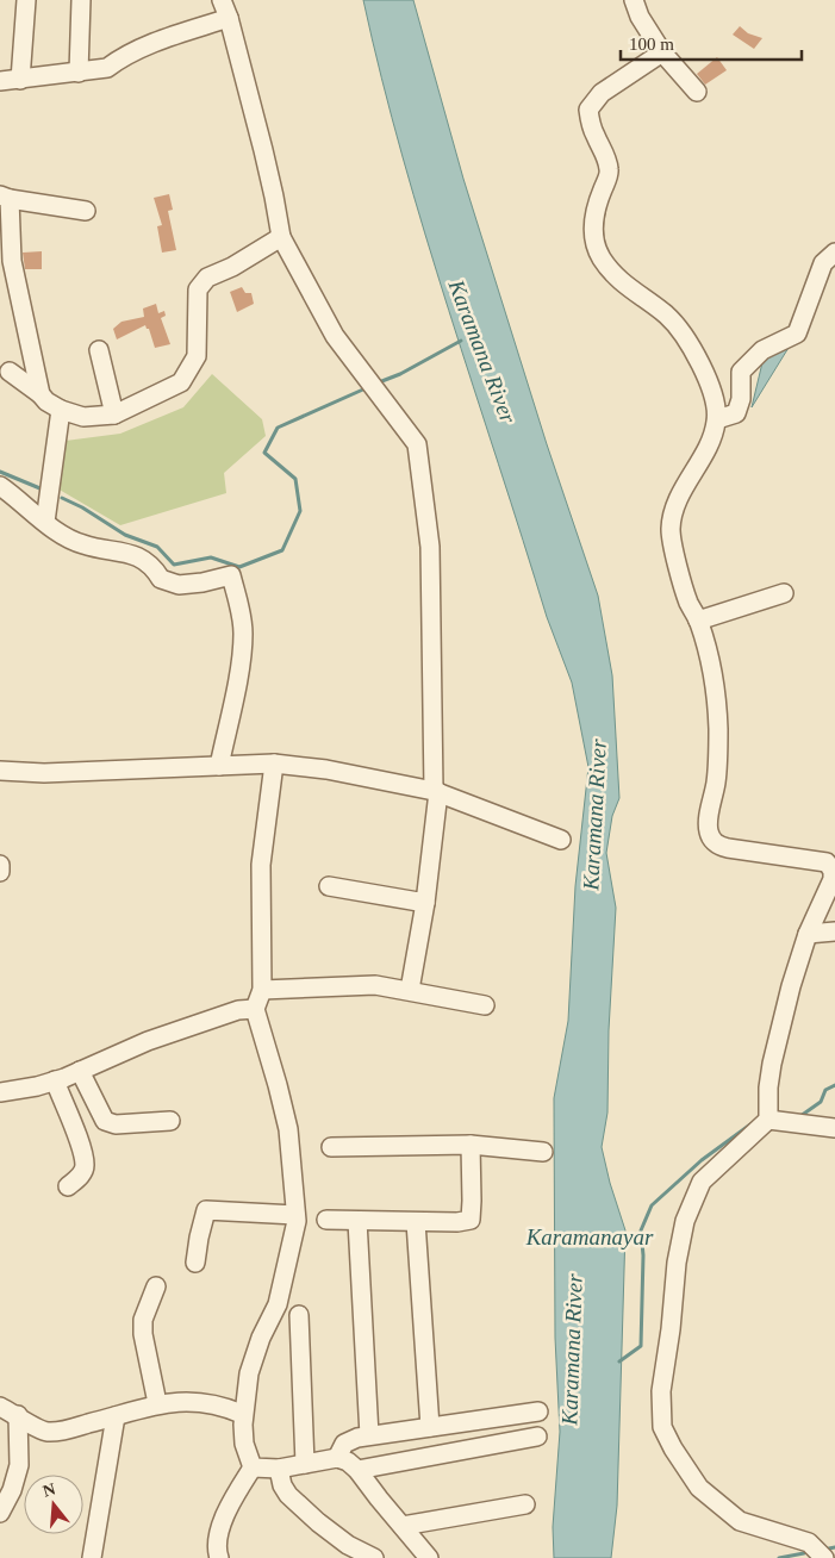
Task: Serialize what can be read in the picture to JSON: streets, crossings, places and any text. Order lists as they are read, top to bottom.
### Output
{
  "water": ["Karamana River", "Karamanayar"],
  "scale_bar": "100 m",
  "north": "top"
}
